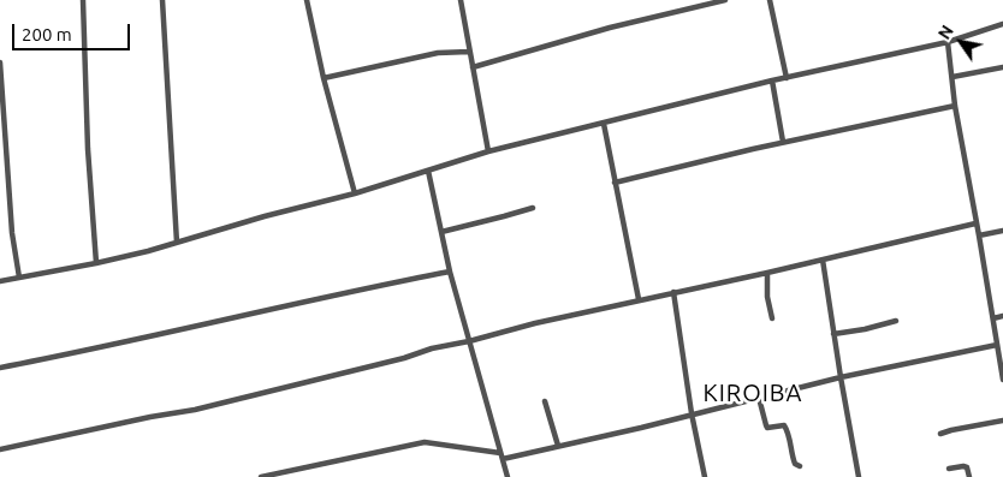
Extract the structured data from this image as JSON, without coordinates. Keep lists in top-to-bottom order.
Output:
{
  "districts": ["KIROIBA"],
  "scale_bar": "200 m",
  "north": "top left"
}
